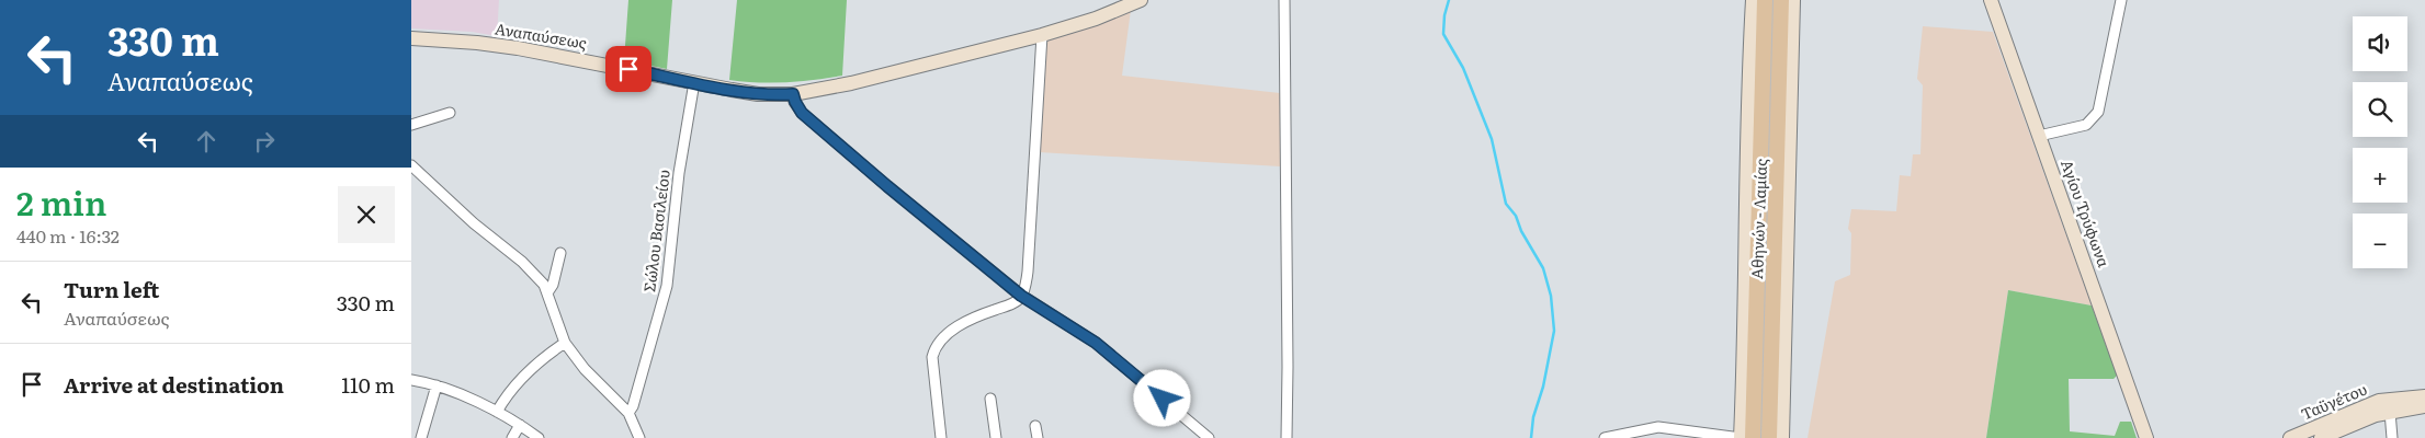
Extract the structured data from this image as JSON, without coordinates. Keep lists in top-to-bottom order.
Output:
{
  "streets": {
    "main road": ["Αθηνών - Λαμίας"],
    "street": [
      "Αναπαύσεως",
      "Αγίου Τρύφωνα",
      "Σώλου Βασιλείου",
      "Ταϋγέτου"
    ]
  },
  "crossings": [
    ["Αναπαύσεως", "Σώλου Βασιλείου"]
  ],
  "page": {
    "turn": ["330 m", "Αναπαύσεως"],
    "map_buttons": ["+", "−"],
    "heading": ["2 min", "440 m · 16:32"],
    "list": [
      {
        "name": "Turn left",
        "note": "Αναπαύσεως",
        "value": "330 m"
      },
      {
        "name": "Arrive at destination",
        "value": "110 m"
      }
    ]
  }
}
